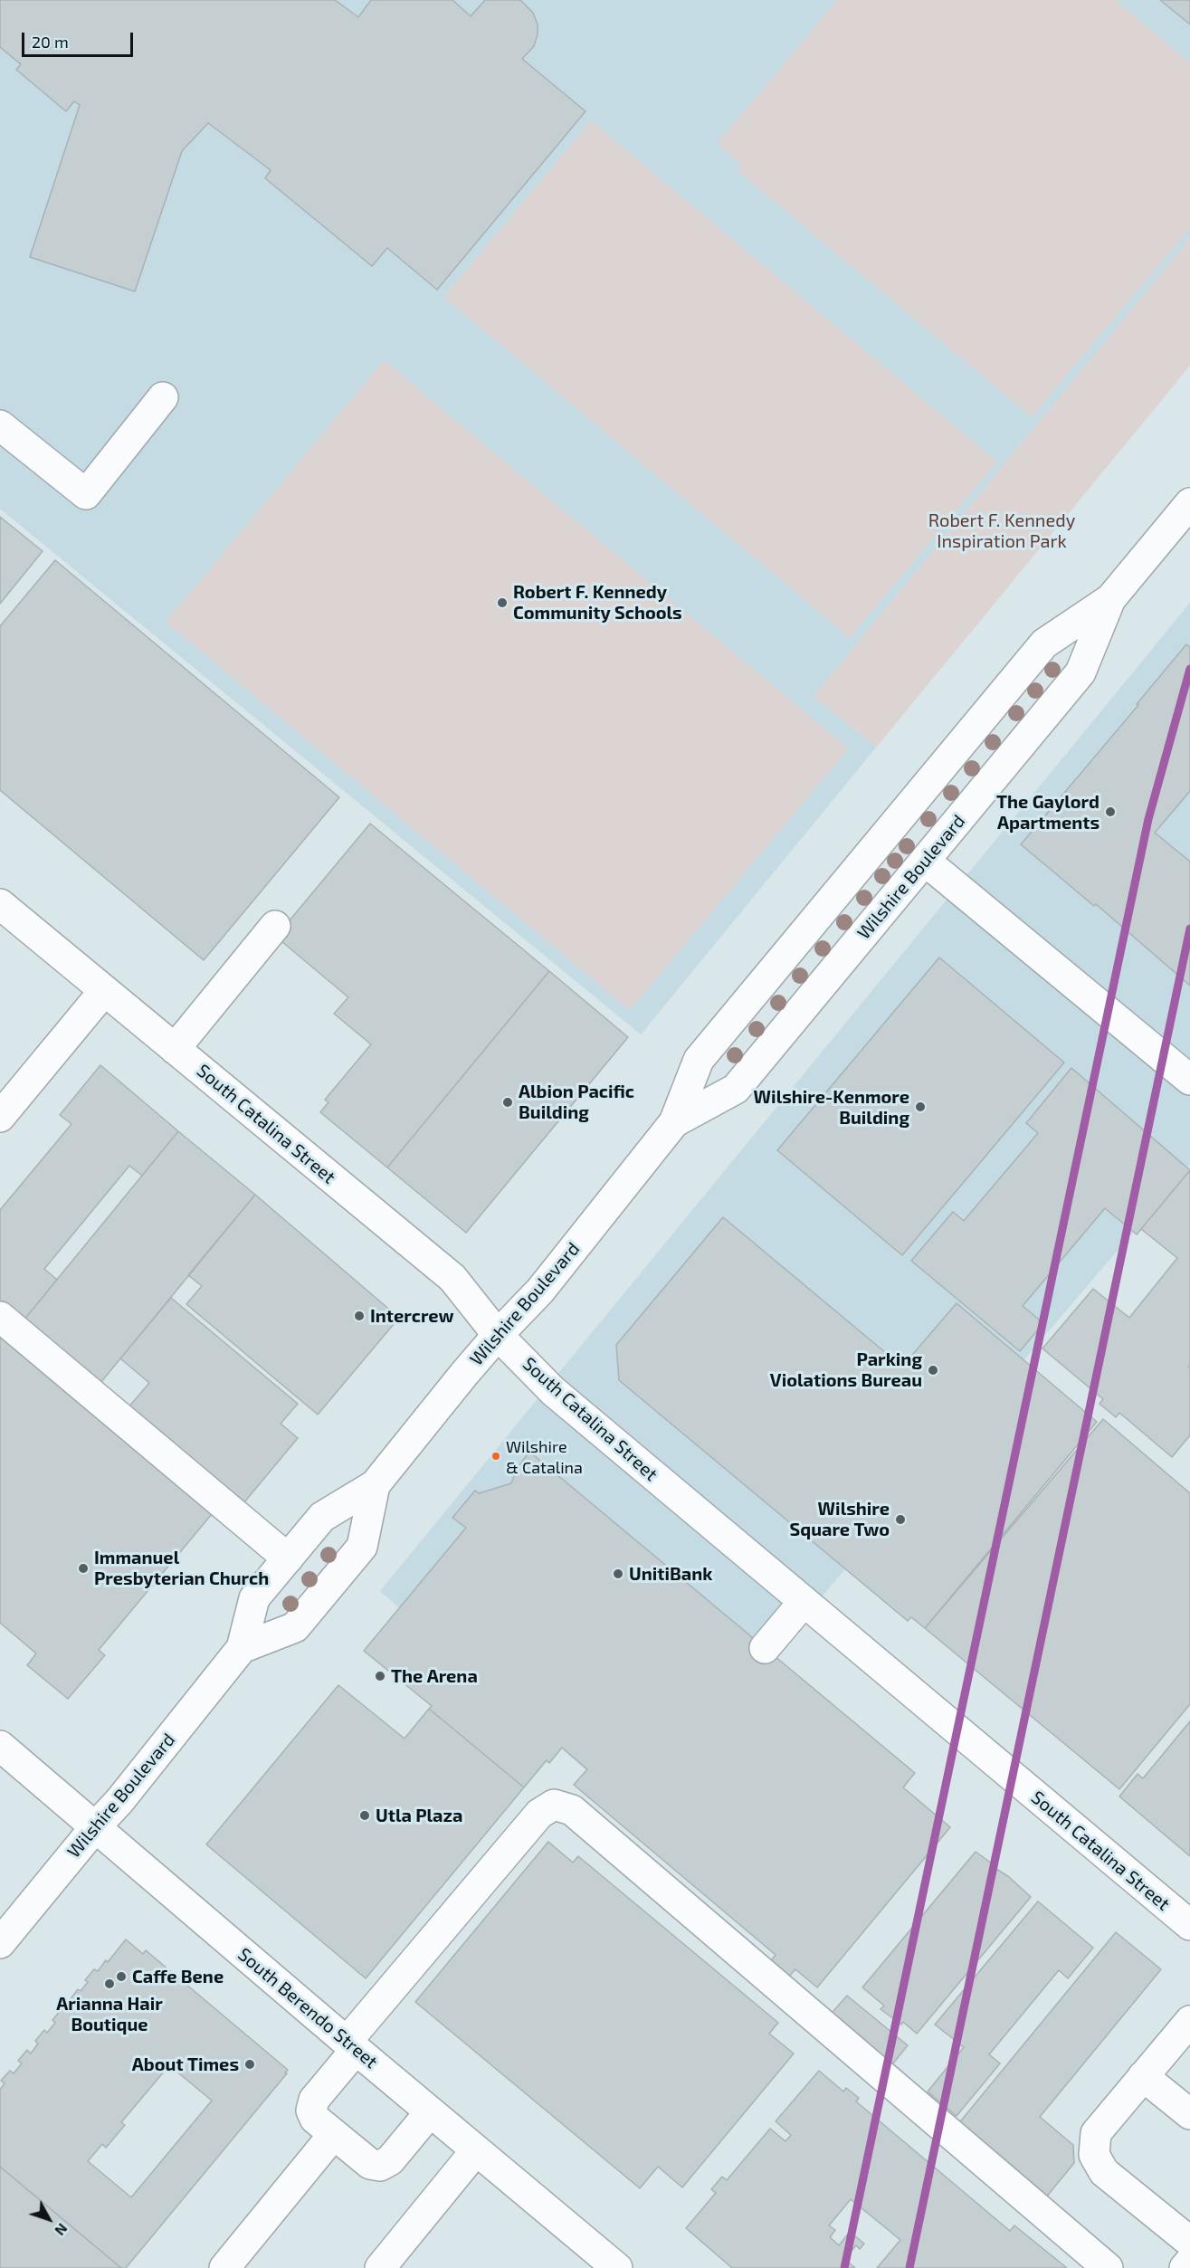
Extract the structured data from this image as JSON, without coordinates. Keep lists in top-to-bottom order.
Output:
{
  "streets": {
    "main road": ["Wilshire Boulevard", "South Catalina Street", "South Berendo Street"]
  },
  "crossings": [
    ["Wilshire Boulevard", "South Catalina Street"],
    ["Wilshire Boulevard", "South Berendo Street"]
  ],
  "parks": ["Robert F. Kennedy Inspiration Park"],
  "places": [
    "Robert F. Kennedy Community Schools",
    "The Gaylord Apartments",
    "Albion Pacific Building",
    "Wilshire-Kenmore Building",
    "Intercrew",
    "Parking Violations Bureau",
    "Wilshire & Catalina",
    "Wilshire Square Two",
    "Immanuel Presbyterian Church",
    "UnitiBank",
    "The Arena",
    "Utla Plaza",
    "Caffe Bene",
    "Arianna Hair Boutique",
    "About Times"
  ],
  "scale_bar": "20 m",
  "north": "bottom right"
}
